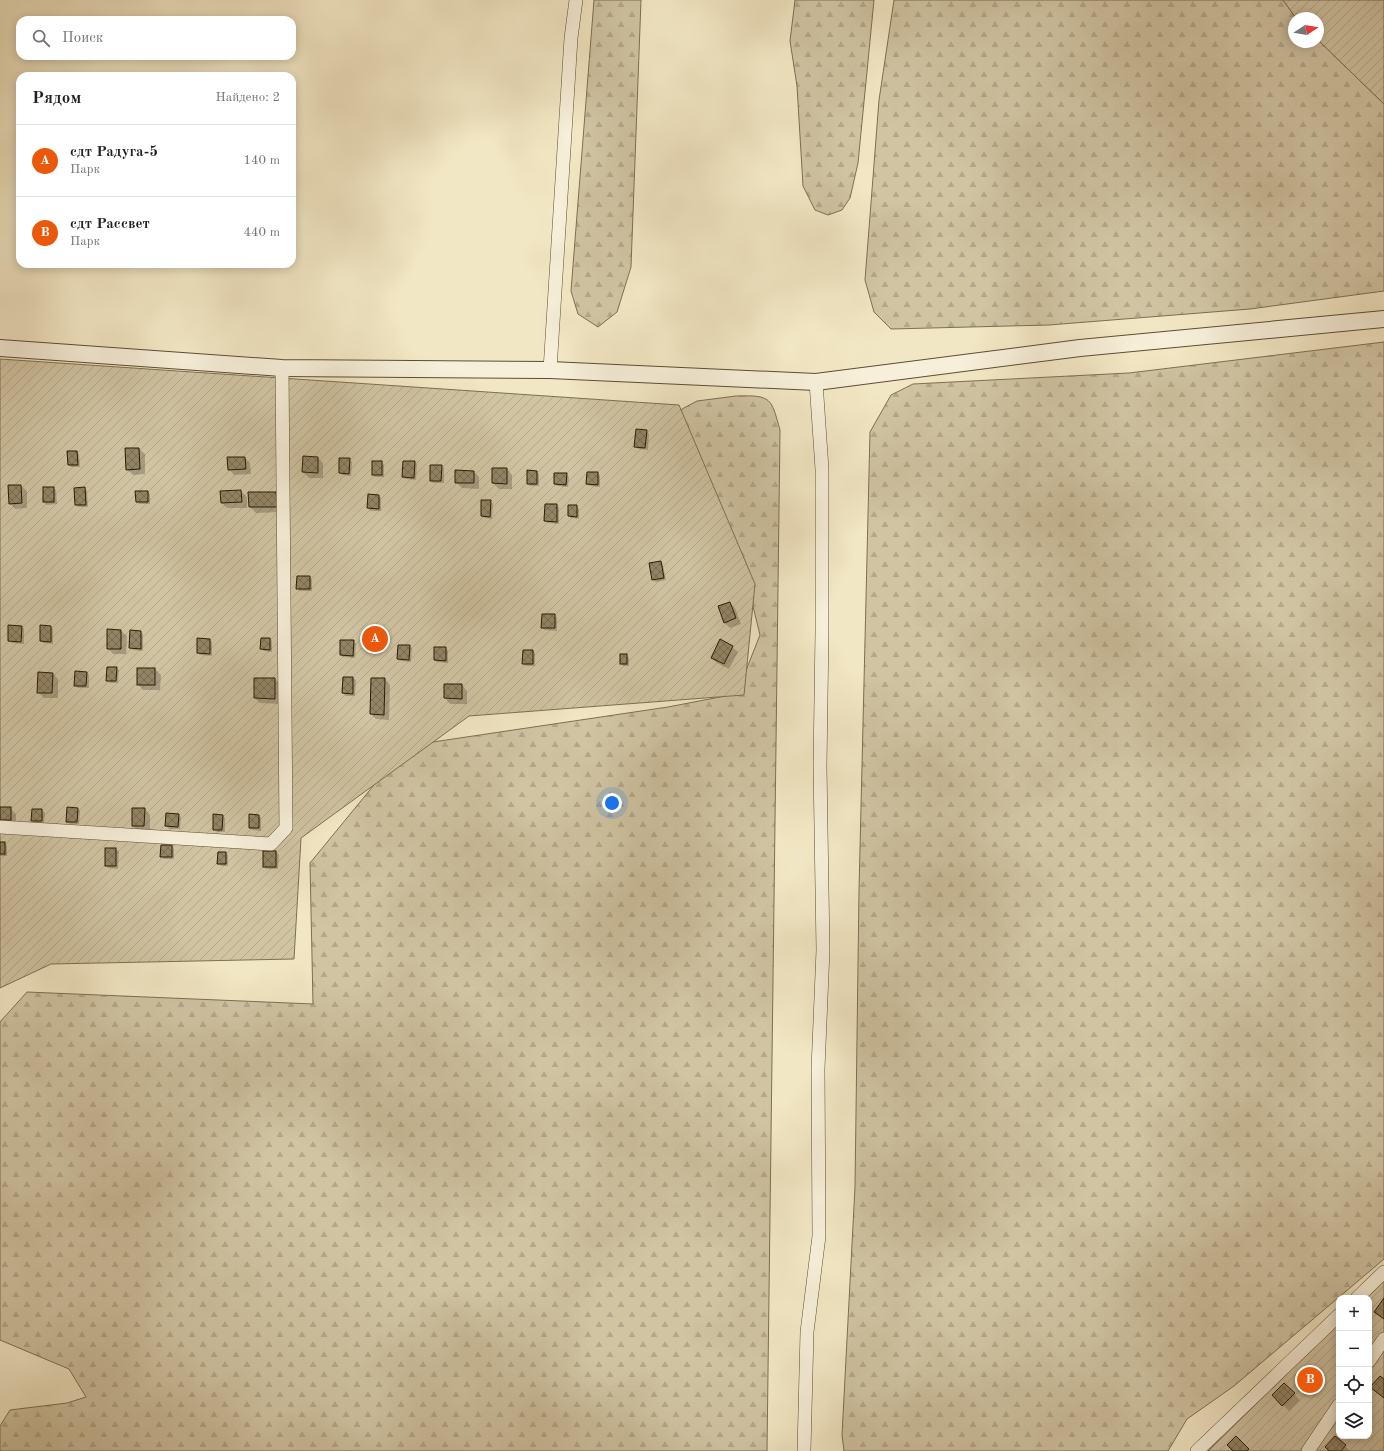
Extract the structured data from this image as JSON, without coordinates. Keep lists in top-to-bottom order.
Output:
{
  "north": "right",
  "page": {
    "search": "Поиск",
    "heading": ["Рядом", "Найдено: 2"],
    "list": [
      {
        "mark": "A",
        "name": "сдт Радуга-5",
        "note": "Парк",
        "value": "140 m"
      },
      {
        "mark": "B",
        "name": "сдт Рассвет",
        "note": "Парк",
        "value": "440 m"
      }
    ],
    "pins": ["A", "B"],
    "map_buttons": ["+", "−"]
  }
}
